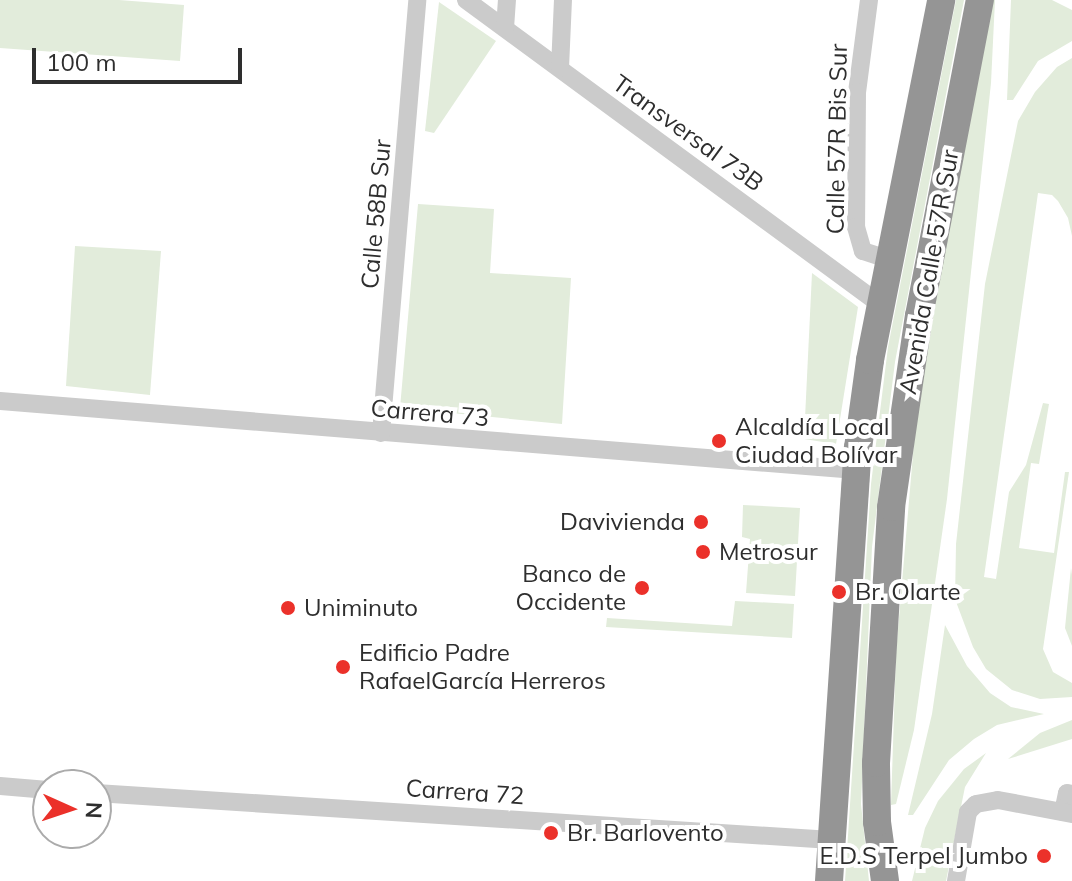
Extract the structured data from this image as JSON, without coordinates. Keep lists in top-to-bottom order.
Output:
{
  "streets": {
    "highway": ["Avenida Calle 57R Sur"],
    "street": [
      "Transversal 73B",
      "Calle 57R Bis Sur",
      "Calle 58B Sur",
      "Carrera 73",
      "Carrera 72"
    ]
  },
  "crossings": [
    ["Transversal 73B", "Avenida Calle 57R Sur"],
    ["Calle 57R Bis Sur", "Avenida Calle 57R Sur"],
    ["Calle 58B Sur", "Carrera 73"],
    ["Avenida Calle 57R Sur", "Carrera 73"],
    ["Avenida Calle 57R Sur", "Carrera 72"]
  ],
  "places": [
    "Alcaldía Local Ciudad Bolívar",
    "Davivienda",
    "Metrosur",
    "Banco de Occidente",
    "Br. Olarte",
    "Uniminuto",
    "Edificio Padre RafaelGarcía Herreros",
    "Br. Barlovento",
    "E.D.S Terpel Jumbo"
  ],
  "scale_bar": "100 m",
  "north": "right"
}
